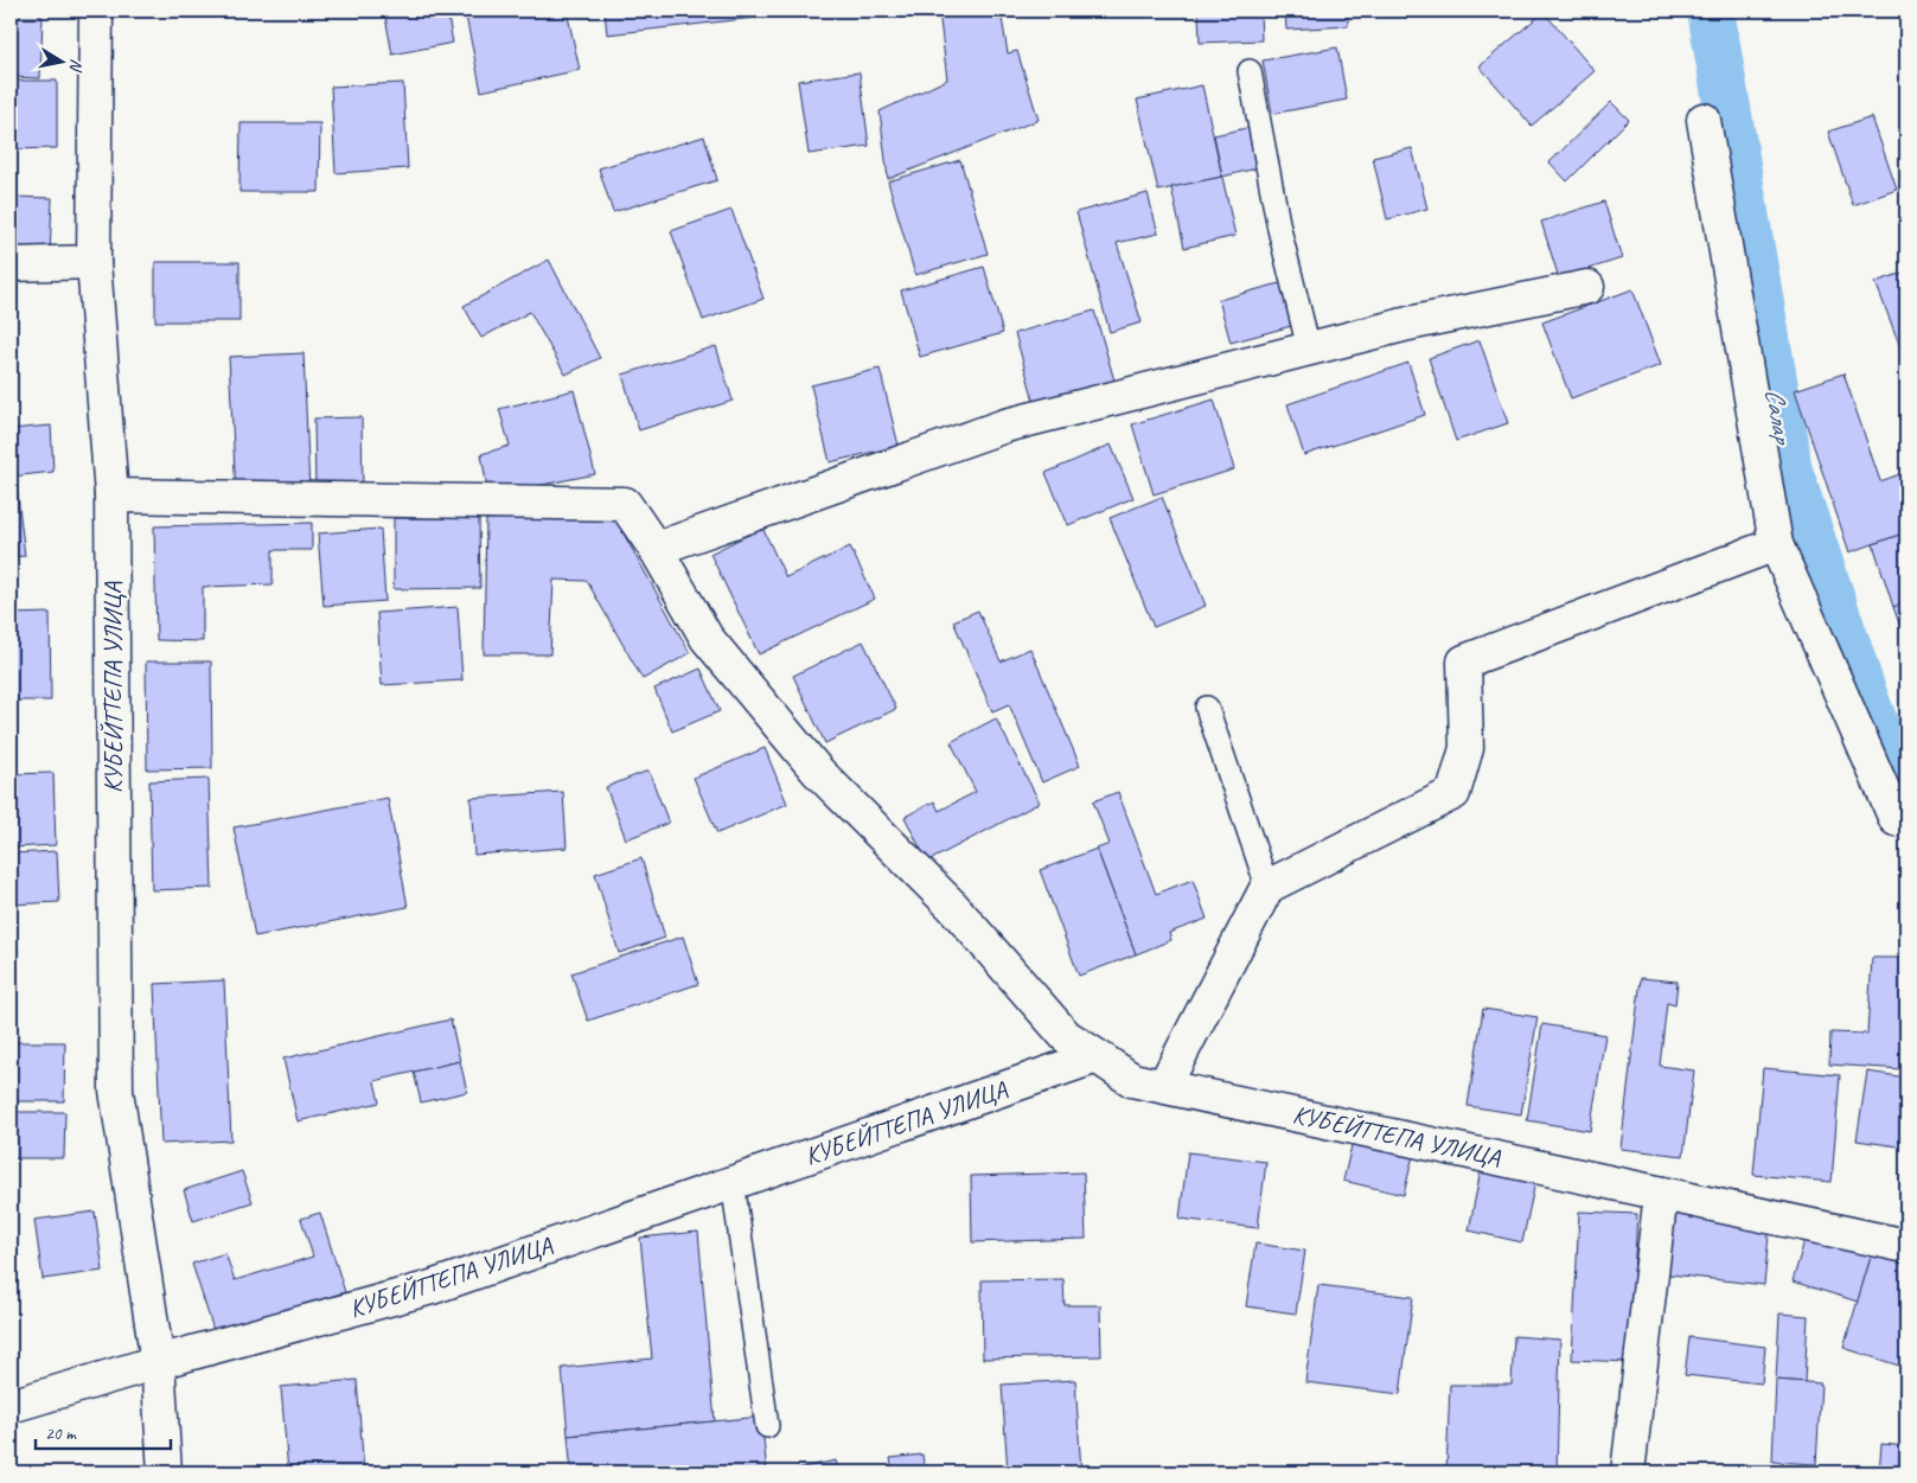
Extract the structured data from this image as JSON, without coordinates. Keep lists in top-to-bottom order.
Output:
{
  "streets": {
    "street": ["КУБЕЙТТЕПА УЛИЦА"]
  },
  "water": ["Салар"],
  "scale_bar": "20 m",
  "north": "right"
}
